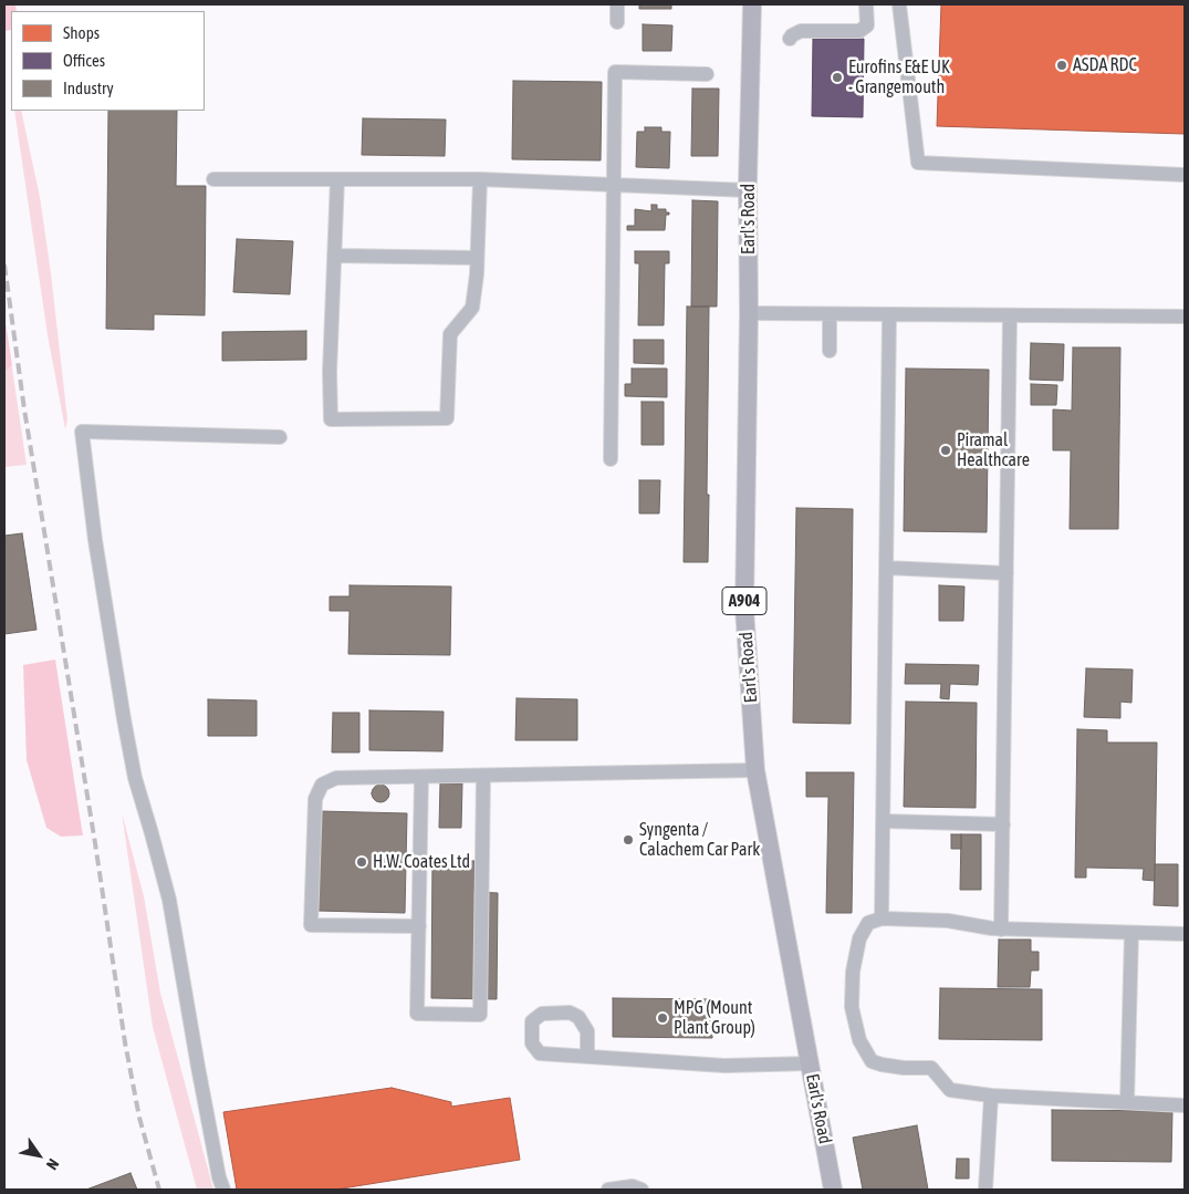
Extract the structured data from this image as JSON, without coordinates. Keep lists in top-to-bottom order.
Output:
{
  "streets": {
    "main road": ["Earl's Road", "A904"]
  },
  "places": [
    "ASDA RDC",
    "Eurofins E&E UK - Grangemouth",
    "Piramal Healthcare",
    "Syngenta / Calachem Car Park",
    "H.W. Coates Ltd",
    "MPG (Mount Plant Group)"
  ],
  "legend": ["Shops", "Offices", "Industry"],
  "north": "bottom right"
}
